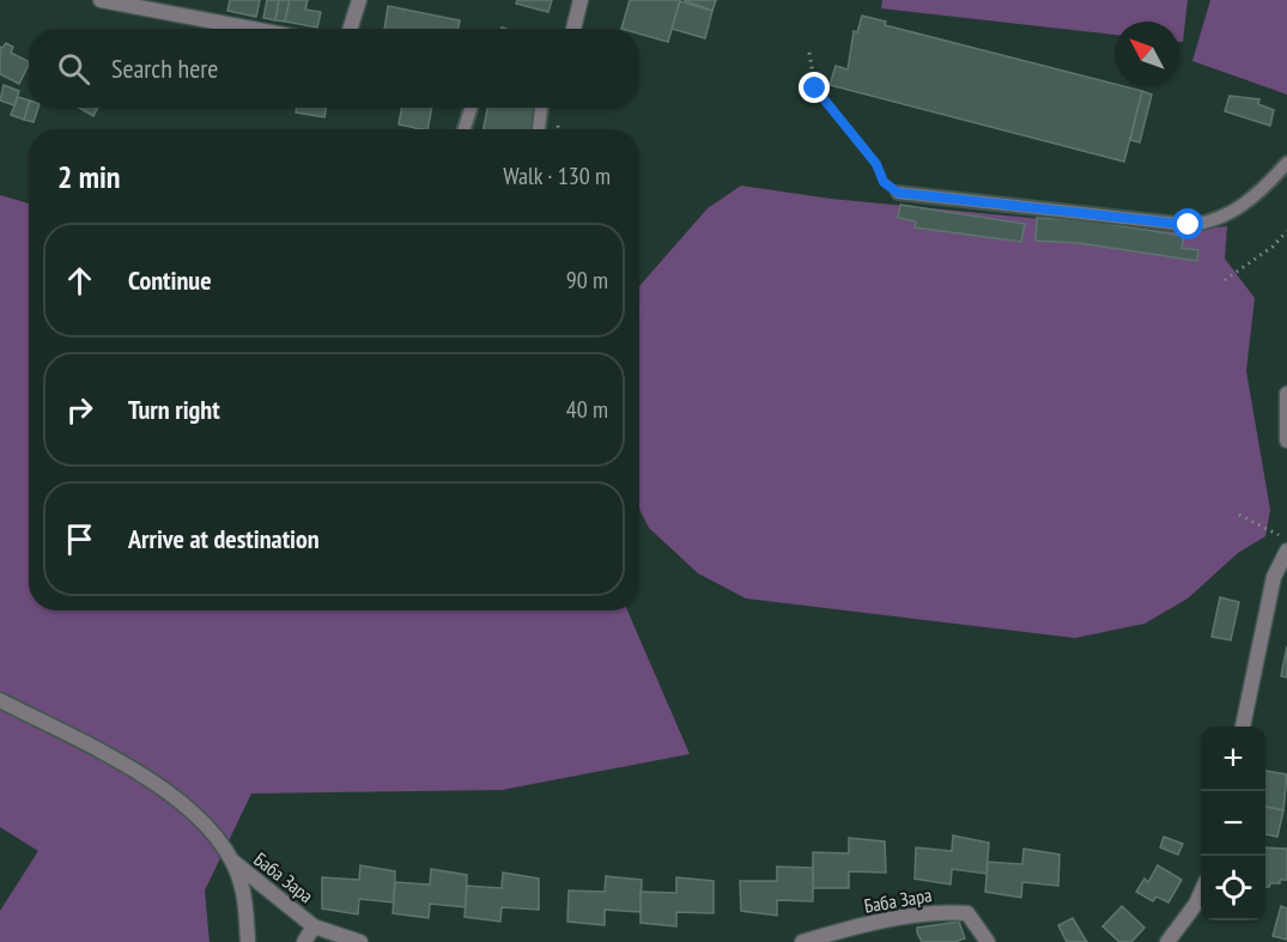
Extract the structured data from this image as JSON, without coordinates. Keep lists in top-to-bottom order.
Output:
{
  "streets": {
    "street": ["Баба Зара"]
  },
  "north": "top left",
  "page": {
    "search": "Search here",
    "heading": ["2 min", "Walk · 130 m"],
    "list": [
      ["Continue", "90 m"],
      ["Turn right", "40 m"],
      "Arrive at destination"
    ],
    "map_buttons": ["+", "−"]
  }
}
